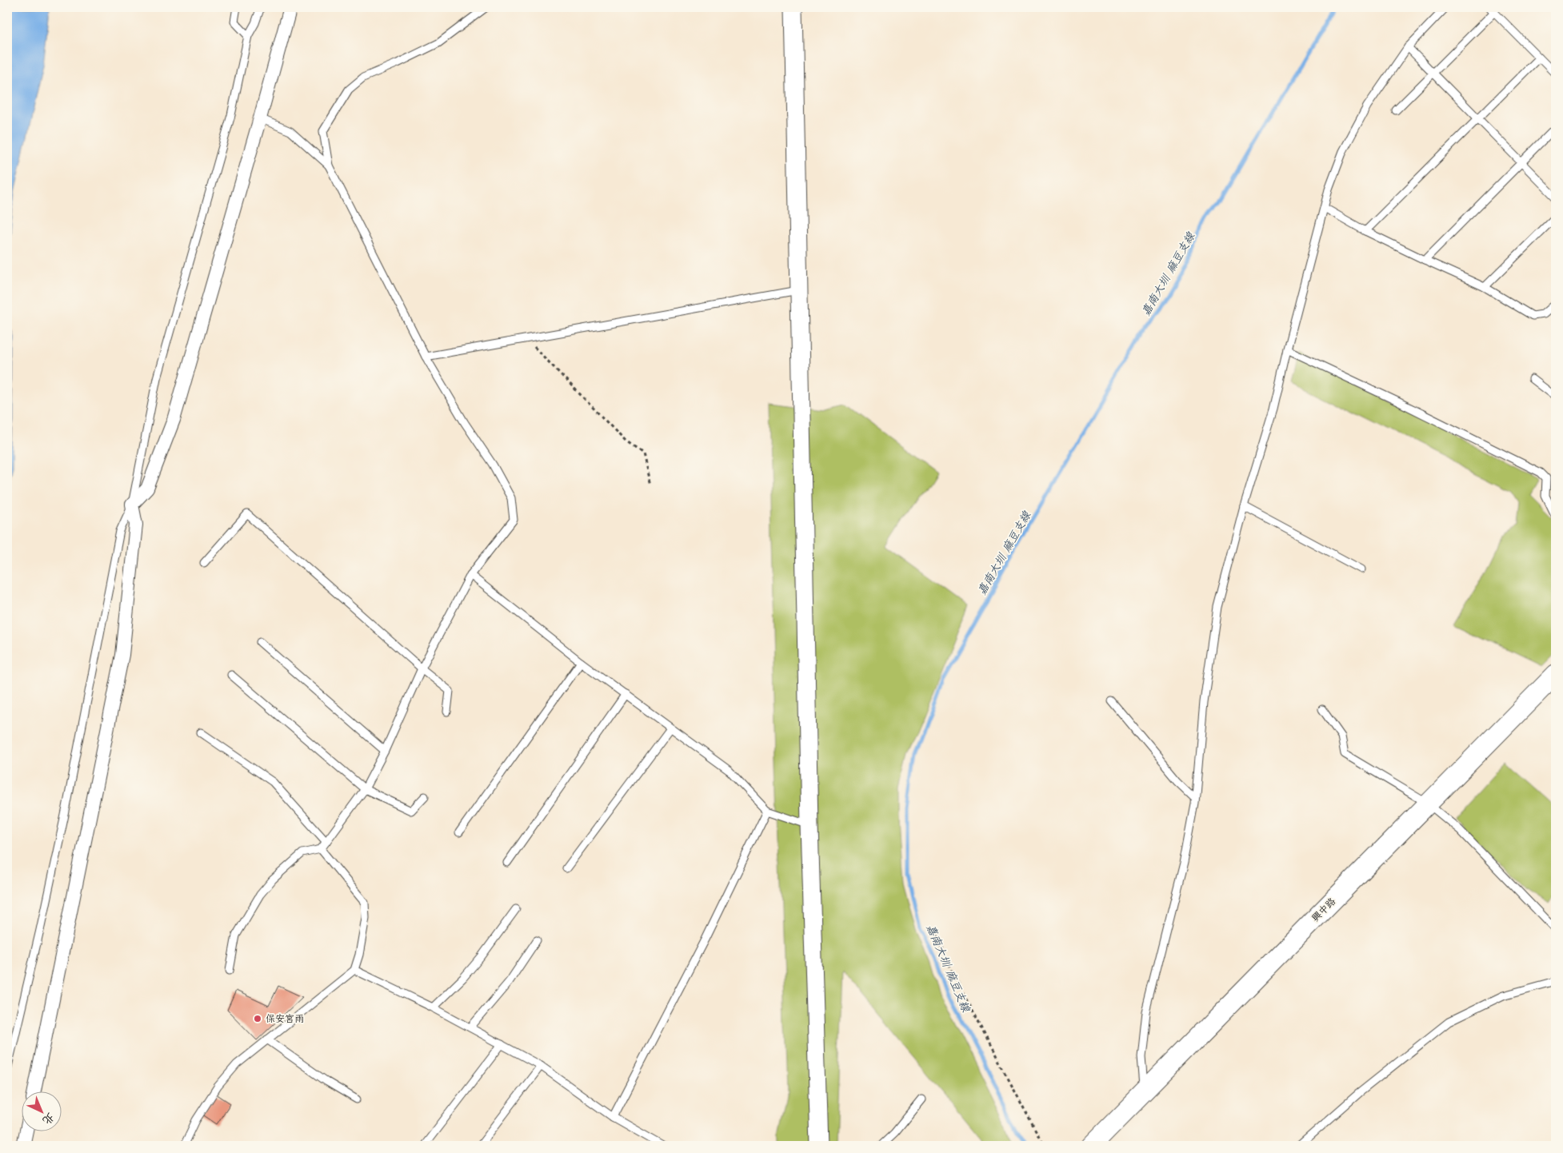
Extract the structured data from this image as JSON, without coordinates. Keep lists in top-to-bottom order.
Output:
{
  "streets": {
    "main road": ["興中路"]
  },
  "water": ["嘉南大圳 麻豆支線"],
  "places": ["保安宮雨"],
  "north": "bottom right"
}
